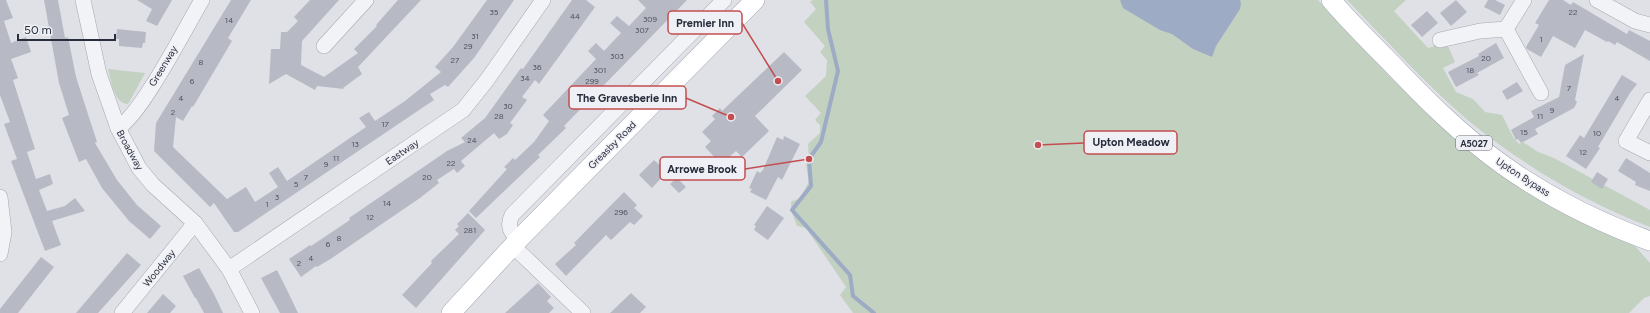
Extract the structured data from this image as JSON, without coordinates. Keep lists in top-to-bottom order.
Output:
{
  "streets": {
    "main road": ["A5027", "Greasby Road", "Upton Bypass"],
    "street": [
      "Greenway",
      "Broadway",
      "Eastway",
      "Woodway"
    ]
  },
  "crossings": [
    ["Greenway", "Broadway"],
    ["Broadway", "Eastway"],
    ["Broadway", "Woodway"]
  ],
  "places": [
    "Premier Inn",
    "The Gravesberie Inn",
    "Upton Meadow",
    "Arrowe Brook"
  ],
  "house_numbers": [
    "35",
    "22",
    "44",
    "309",
    "14",
    "307",
    "31",
    "1",
    "29",
    "303",
    "20",
    "27",
    "8",
    "36",
    "301",
    "18",
    "34",
    "6",
    "299",
    "7",
    "4",
    "4",
    "30",
    "9",
    "2",
    "28",
    "11",
    "17",
    "15",
    "10",
    "24",
    "13",
    "12",
    "11",
    "22",
    "9",
    "7",
    "20",
    "5",
    "3",
    "14",
    "1",
    "296",
    "12",
    "281",
    "8",
    "6",
    "4",
    "2"
  ],
  "scale_bar": "50 m"
}
